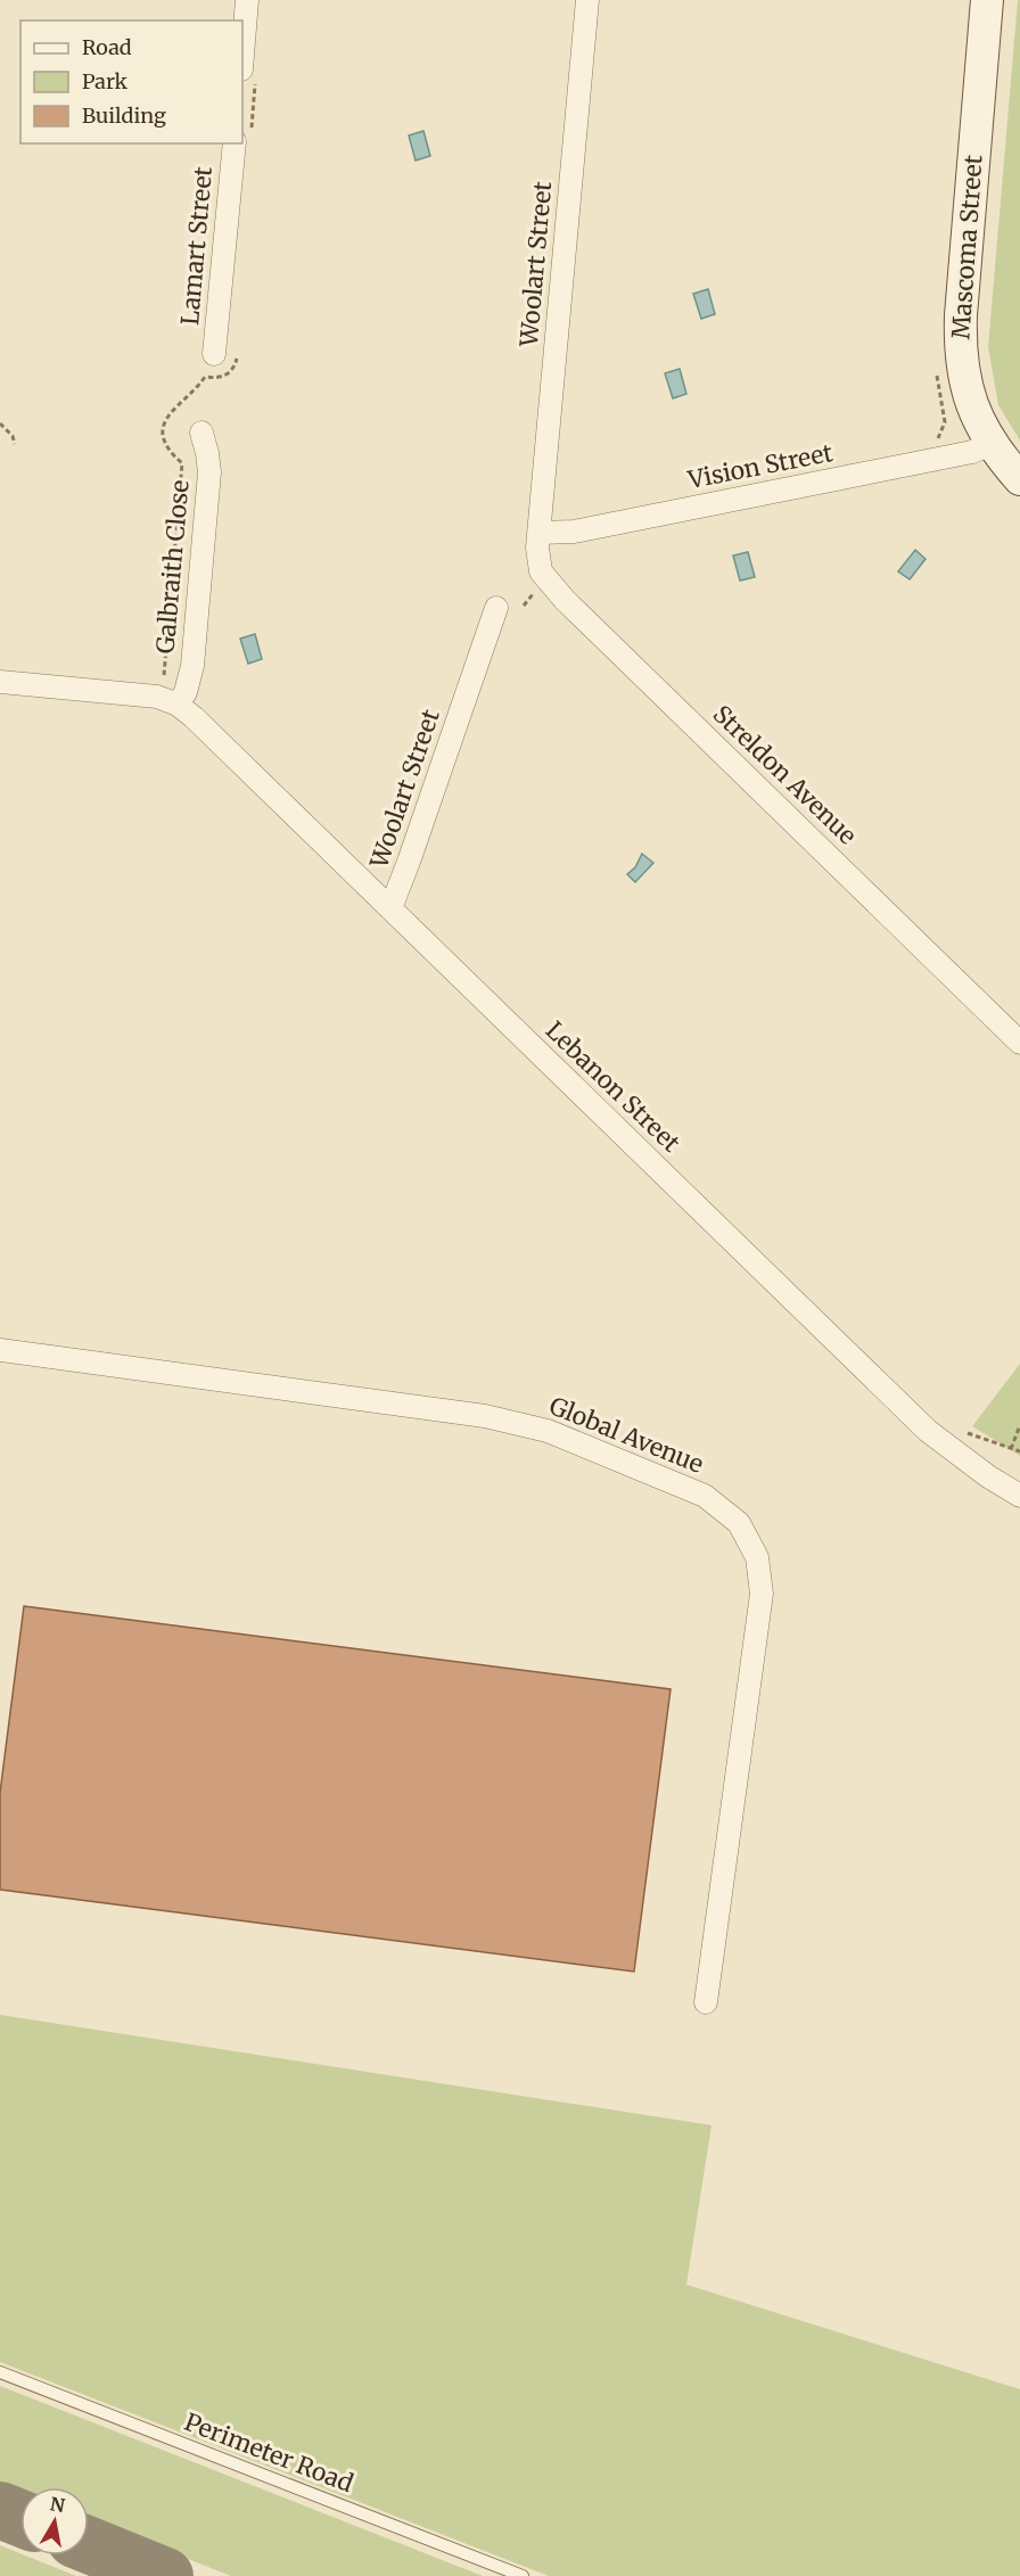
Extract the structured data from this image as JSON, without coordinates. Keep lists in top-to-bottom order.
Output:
{
  "streets": {
    "main road": ["Mascoma Street"],
    "street": [
      "Lamart Street",
      "Woolart Street",
      "Vision Street",
      "Galbraith Close",
      "Streldon Avenue",
      "Lebanon Street",
      "Global Avenue"
    ],
    "lane": ["Perimeter Road"]
  },
  "crossings": [
    ["Mascoma Street", "Vision Street"],
    ["Woolart Street", "Vision Street"],
    ["Woolart Street", "Streldon Avenue"],
    ["Woolart Street", "Lebanon Street"],
    ["Vision Street", "Streldon Avenue"],
    ["Galbraith Close", "Lebanon Street"]
  ],
  "legend": ["Road", "Park", "Building"],
  "north": "top"
}
